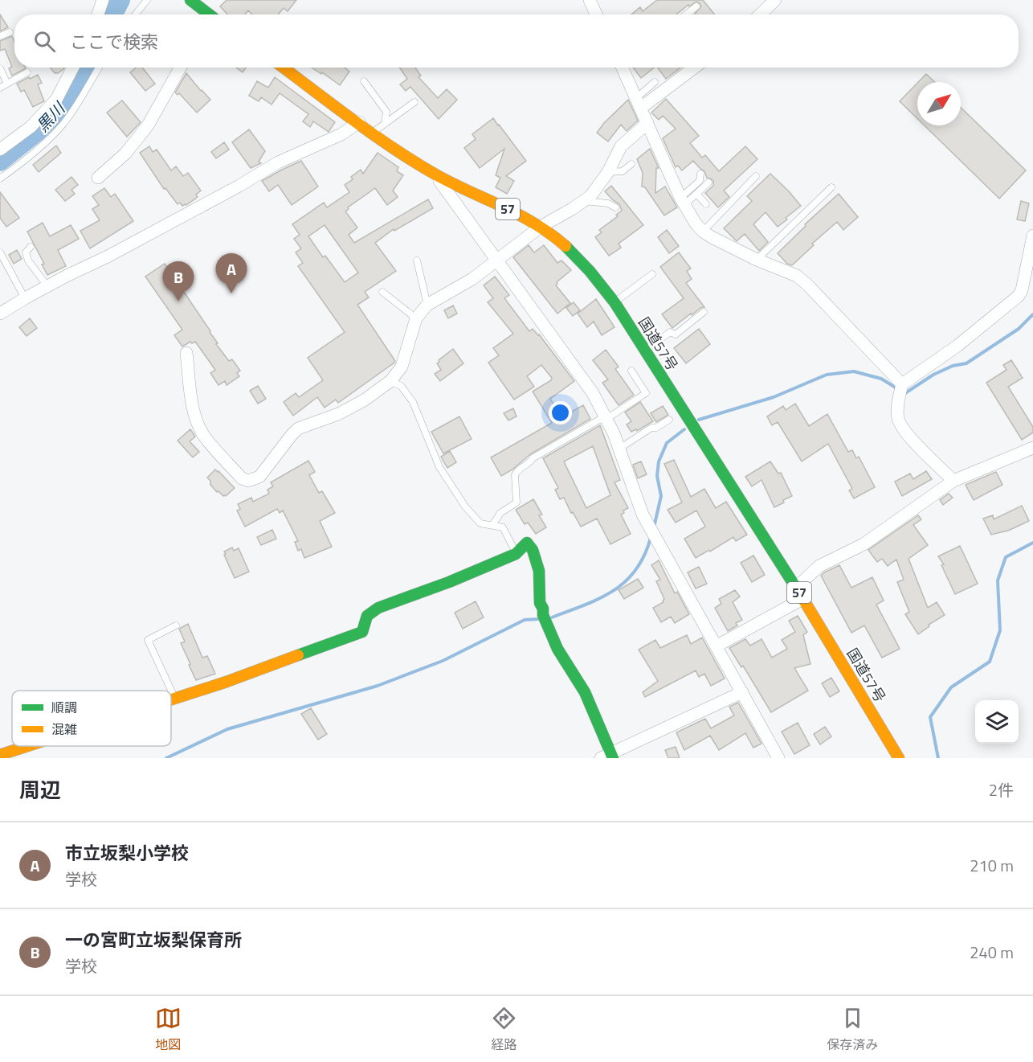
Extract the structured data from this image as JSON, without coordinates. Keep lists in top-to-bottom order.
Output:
{
  "streets": {
    "main road": ["57", "国道57号"]
  },
  "water": ["黒川"],
  "legend": ["順調", "混雑"],
  "north": "top right",
  "page": {
    "search": "ここで検索",
    "pins": ["A", "B"],
    "heading": ["周辺", "2件"],
    "list": [
      {
        "mark": "A",
        "name": "市立坂梨小学校",
        "note": "学校",
        "value": "210 m"
      },
      {
        "mark": "B",
        "name": "一の宮町立坂梨保育所",
        "note": "学校",
        "value": "240 m"
      }
    ],
    "nav": ["地図", "経路", "保存済み"]
  }
}
